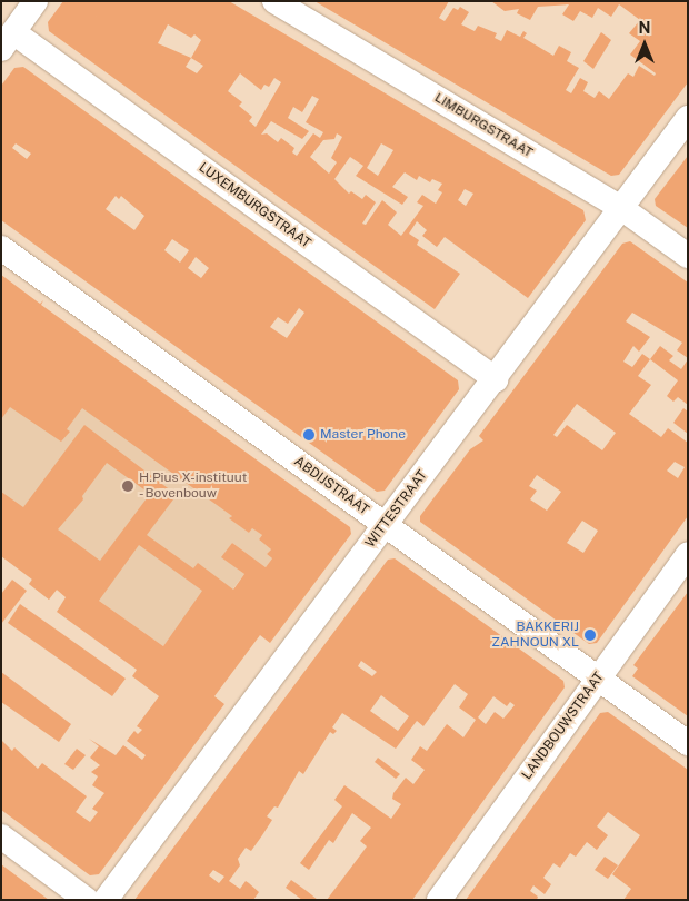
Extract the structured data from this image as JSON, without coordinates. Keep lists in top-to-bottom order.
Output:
{
  "streets": {
    "street": [
      "LIMBURGSTRAAT",
      "LUXEMBURGSTRAAT",
      "ABDIJSTRAAT",
      "WITTESTRAAT",
      "LANDBOUWSTRAAT"
    ]
  },
  "crossings": [
    ["LIMBURGSTRAAT", "WITTESTRAAT"],
    ["LUXEMBURGSTRAAT", "WITTESTRAAT"],
    ["ABDIJSTRAAT", "WITTESTRAAT"],
    ["ABDIJSTRAAT", "LANDBOUWSTRAAT"]
  ],
  "places": ["Master Phone", "H.Pius X-instituut - Bovenbouw", "BAKKERIJ ZAHNOUN XL"],
  "north": "top"
}
